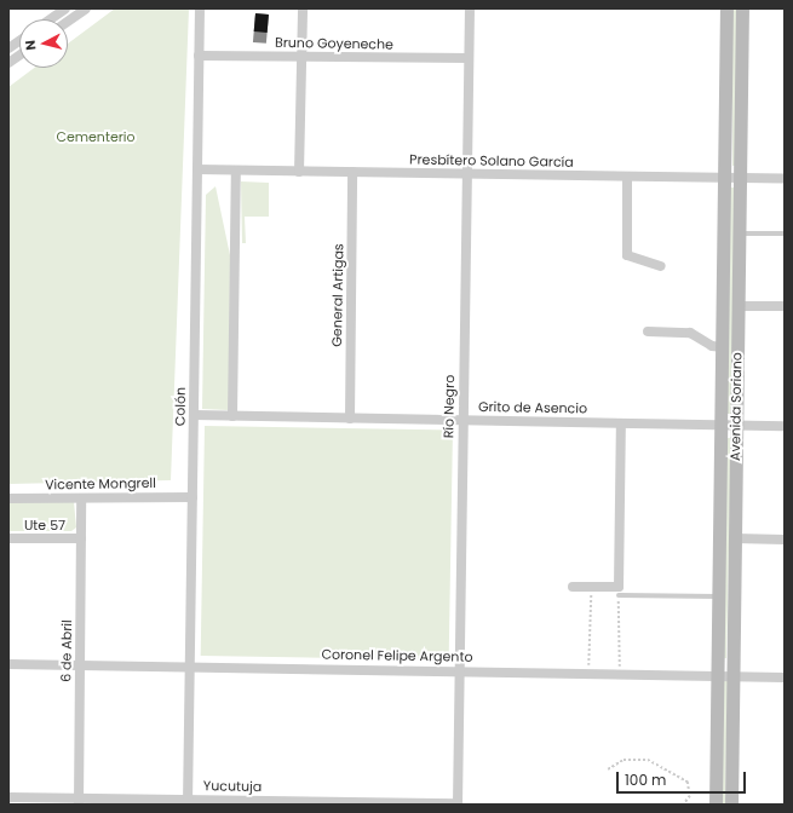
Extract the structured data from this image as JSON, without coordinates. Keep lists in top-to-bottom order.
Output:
{
  "streets": {
    "street": [
      "Bruno Goyeneche",
      "Presbítero Solano García",
      "General Artigas",
      "Colón",
      "Río Negro",
      "Avenida Soriano",
      "Grito de Asencio",
      "Vicente Mongrell",
      "Ute 57",
      "6 de Abril",
      "Coronel Felipe Argento",
      "Yucutuja"
    ]
  },
  "crossings": [
    ["Bruno Goyeneche", "Colón"],
    ["Bruno Goyeneche", "Río Negro"],
    ["Presbítero Solano García", "General Artigas"],
    ["Presbítero Solano García", "Colón"],
    ["Presbítero Solano García", "Río Negro"],
    ["Presbítero Solano García", "Avenida Soriano"],
    ["General Artigas", "Grito de Asencio"],
    ["Colón", "Grito de Asencio"],
    ["Colón", "Vicente Mongrell"],
    ["Colón", "Coronel Felipe Argento"],
    ["Colón", "Yucutuja"],
    ["Río Negro", "Grito de Asencio"],
    ["Río Negro", "Coronel Felipe Argento"],
    ["Río Negro", "Yucutuja"],
    ["Avenida Soriano", "Grito de Asencio"],
    ["Avenida Soriano", "Coronel Felipe Argento"],
    ["Vicente Mongrell", "6 de Abril"],
    ["Ute 57", "6 de Abril"],
    ["6 de Abril", "Coronel Felipe Argento"],
    ["6 de Abril", "Yucutuja"]
  ],
  "parks": ["Cementerio"],
  "scale_bar": "100 m",
  "north": "left"
}
